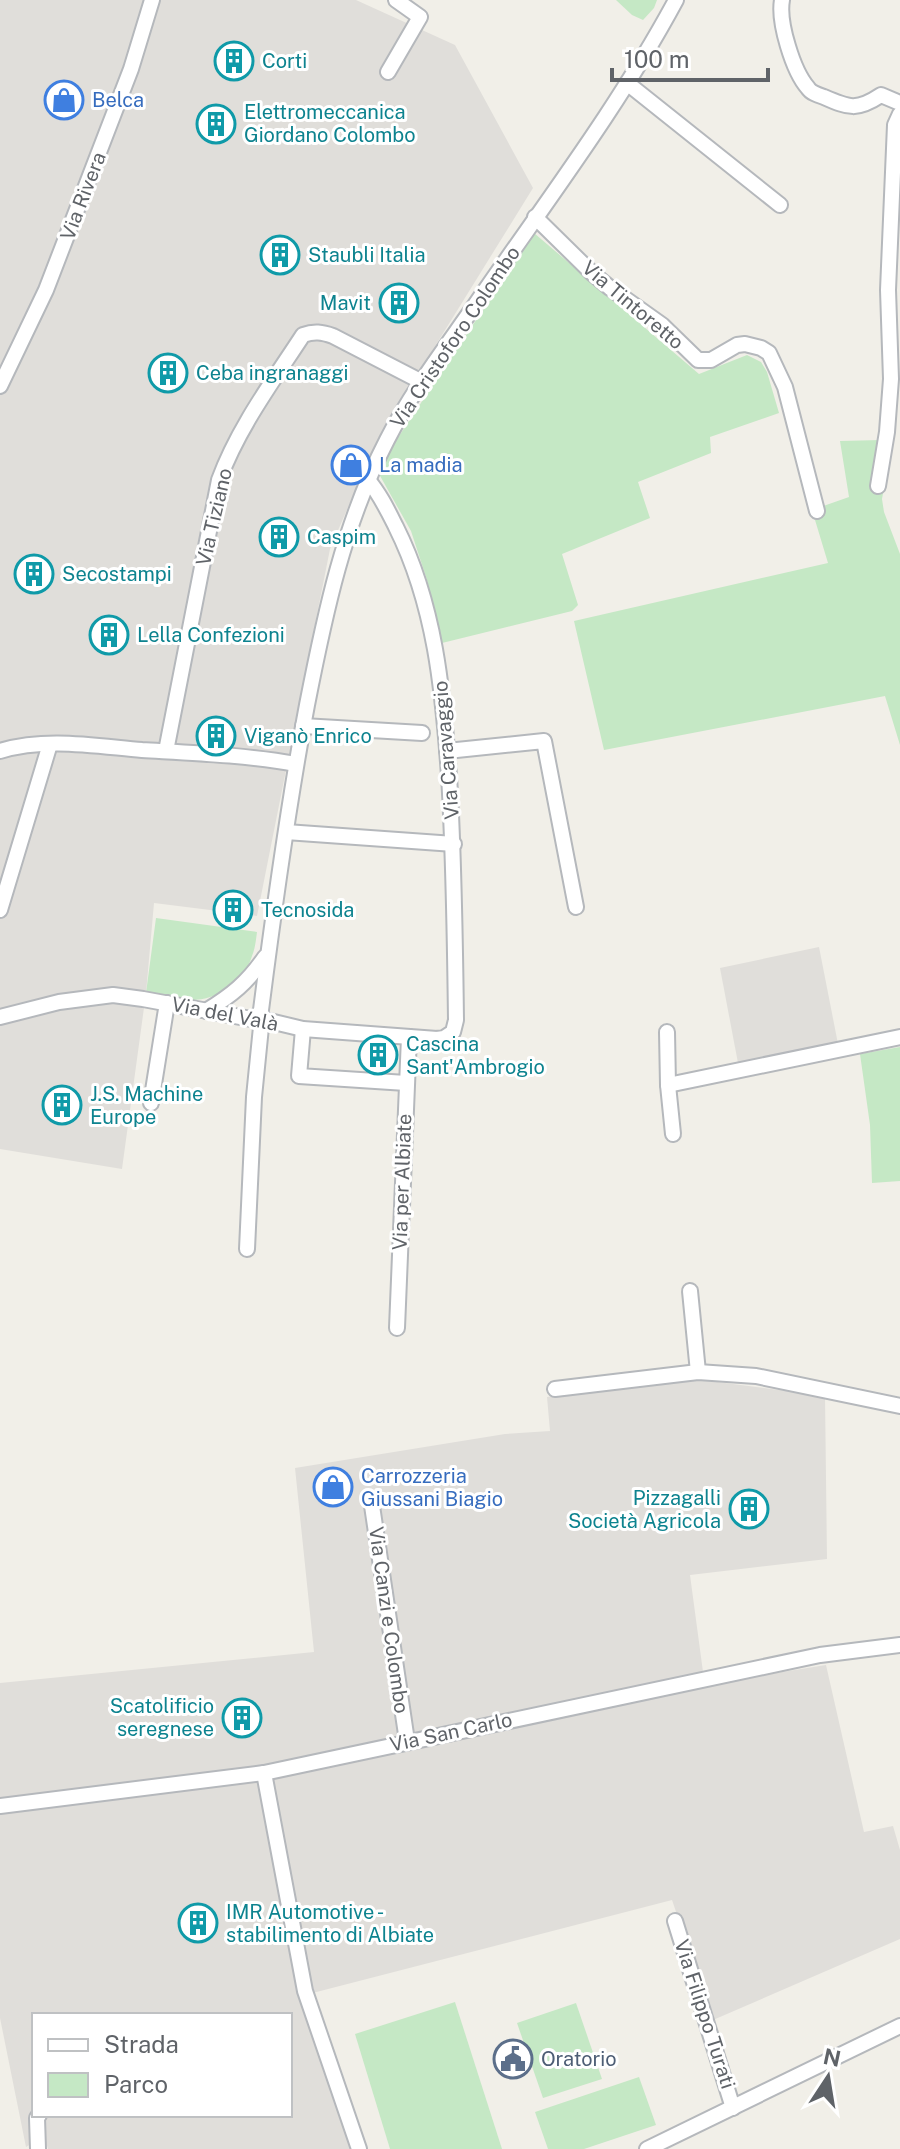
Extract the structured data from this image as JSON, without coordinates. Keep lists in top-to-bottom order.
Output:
{
  "streets": {
    "street": [
      "Via Rivera",
      "Via Tintoretto",
      "Via Cristoforo Colombo",
      "Via Tiziano",
      "Via Caravaggio",
      "Via del Valà",
      "Via per Albiate",
      "Via Canzi e Colombo",
      "Via San Carlo",
      "Via Filippo Turati"
    ]
  },
  "crossings": [
    ["Via Tintoretto", "Via Cristoforo Colombo"],
    ["Via Cristoforo Colombo", "Via Tiziano"],
    ["Via Cristoforo Colombo", "Via Caravaggio"],
    ["Via Cristoforo Colombo", "Via del Valà"],
    ["Via Caravaggio", "Via del Valà"],
    ["Via del Valà", "Via per Albiate"],
    ["Via Canzi e Colombo", "Via San Carlo"]
  ],
  "places": {
    "building": [
      "Corti",
      "Elettromeccanica Giordano Colombo",
      "Staubli Italia",
      "Mavit",
      "Ceba ingranaggi",
      "Caspim",
      "Secostampi",
      "Lella Confezioni",
      "Viganò Enrico",
      "Tecnosida",
      "Cascina Sant'Ambrogio",
      "J.S. Machine Europe",
      "Pizzagalli Società Agricola",
      "Scatolificio seregnese",
      "IMR Automotive - stabilimento di Albiate"
    ],
    "shop": ["Belca", "La madia", "Carrozzeria Giussani Biagio"],
    "public building": ["Oratorio"]
  },
  "legend": ["Strada", "Parco"],
  "scale_bar": "100 m",
  "north": "top"
}
